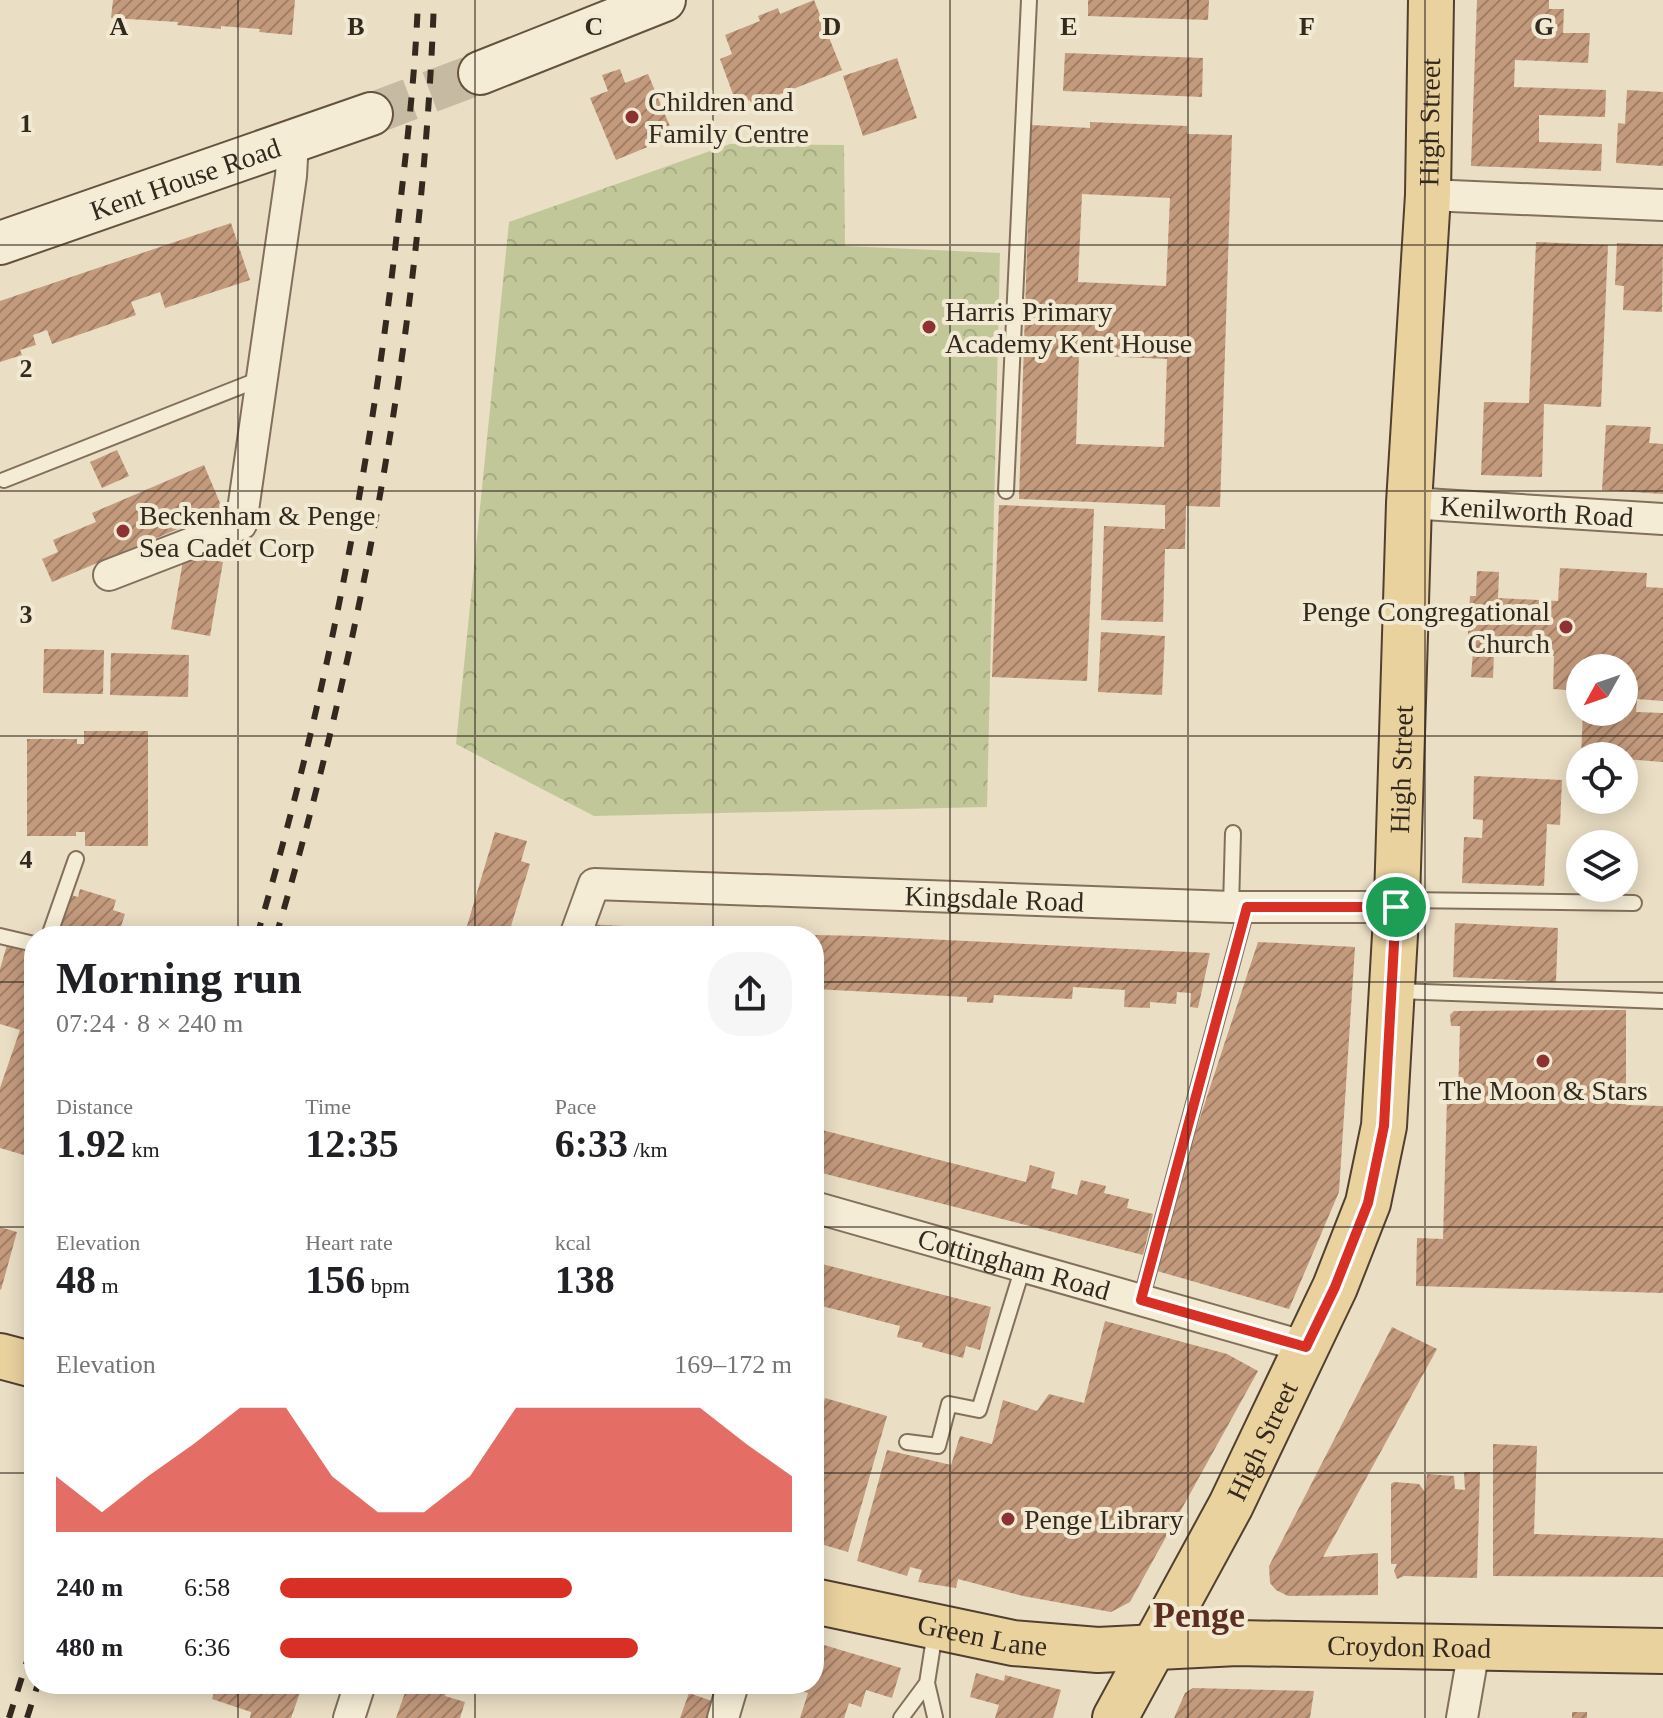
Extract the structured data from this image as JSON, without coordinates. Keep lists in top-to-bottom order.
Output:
{
  "streets": {
    "main road": ["High Street", "Green Lane", "Croydon Road"],
    "street": [
      "Kent House Road",
      "Kenilworth Road",
      "Kingsdale Road",
      "Cottingham Road"
    ]
  },
  "crossings": [
    ["High Street", "Kenilworth Road"],
    ["High Street", "Kingsdale Road"],
    ["High Street", "Cottingham Road"],
    ["High Street", "Green Lane"],
    ["High Street", "Croydon Road"],
    ["Green Lane", "Croydon Road"]
  ],
  "districts": ["Penge"],
  "places": [
    "Children and Family Centre",
    "Harris Primary Academy Kent House",
    "Beckenham & Penge Sea Cadet Corp",
    "Penge Congregational Church",
    "The Moon & Stars",
    "Penge Library"
  ],
  "north": "bottom left",
  "page": {
    "heading": ["Morning run", "07:24 · 8 × 240 m"],
    "stats": [
      ["Distance", "1.92 km"],
      ["Time", "12:35"],
      ["Pace", "6:33 /km"],
      ["Elevation", "48 m"],
      ["Heart rate", "156 bpm"],
      ["kcal", "138"]
    ],
    "chart": ["Elevation", "169–172 m"],
    "list": [
      {
        "name": "240 m",
        "note": "6:58"
      },
      {
        "name": "480 m",
        "note": "6:36"
      }
    ]
  },
  "grid": {
    "columns": [
      "A",
      "B",
      "C",
      "D",
      "E",
      "F",
      "G"
    ],
    "rows": [
      "1",
      "2",
      "3",
      "4"
    ]
  }
}
